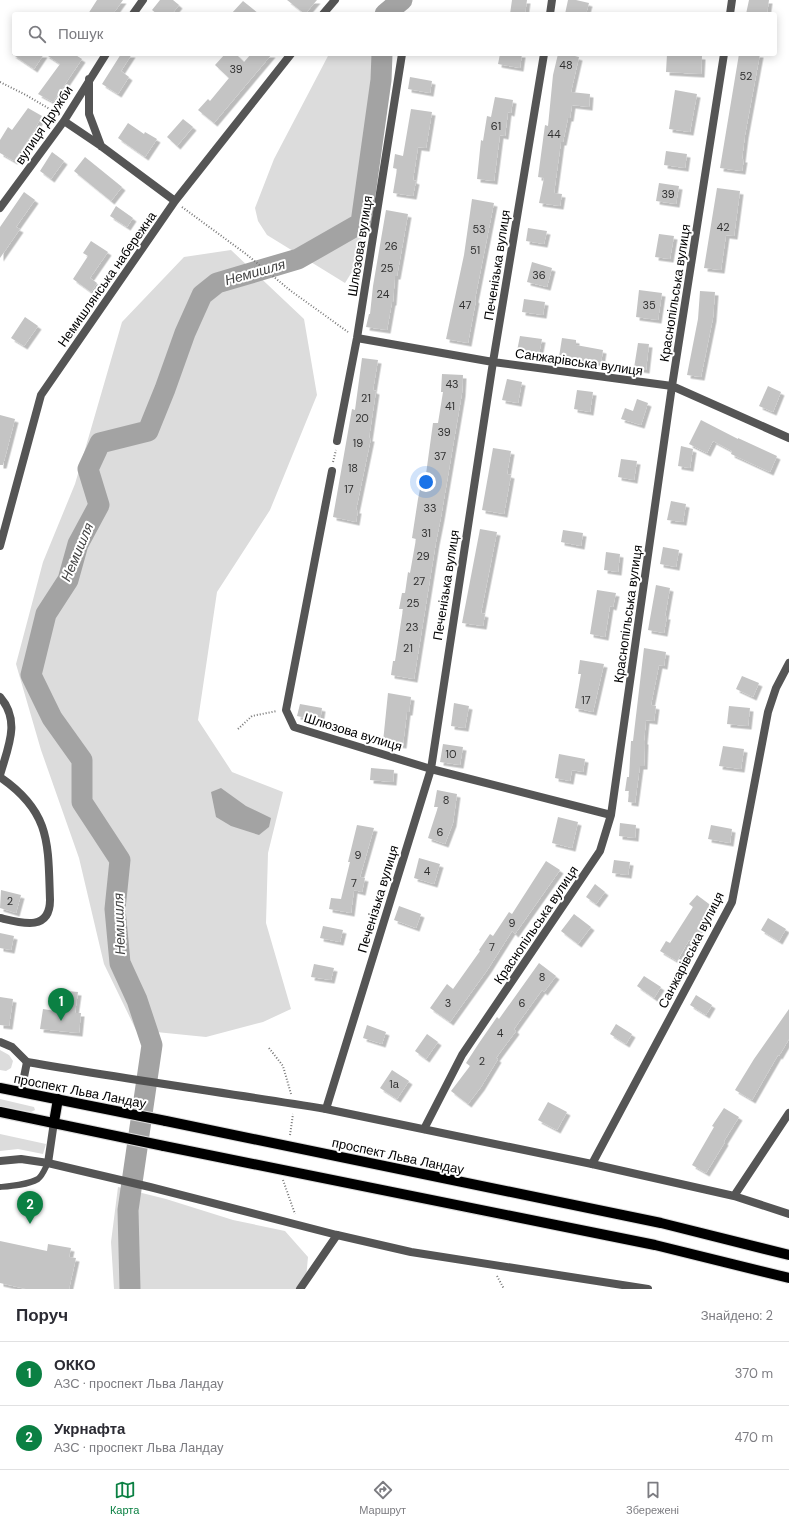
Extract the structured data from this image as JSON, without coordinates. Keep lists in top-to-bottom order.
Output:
{
  "streets": {
    "main road": ["проспект Льва Ландау"],
    "street": [
      "вулиця Дружби",
      "Шлюзова вулиця",
      "Печенізька вулиця",
      "Немишлянська набережна",
      "Краснопільська вулиця",
      "Санжарівська вулиця"
    ]
  },
  "crossings": [
    ["Шлюзова вулиця", "Печенізька вулиця"],
    ["Шлюзова вулиця", "Краснопільська вулиця"],
    ["Шлюзова вулиця", "Санжарівська вулиця"],
    ["Печенізька вулиця", "Санжарівська вулиця"],
    ["Краснопільська вулиця", "Санжарівська вулиця"]
  ],
  "water": ["Немишля"],
  "house_numbers": [
    "48",
    "39",
    "52",
    "61",
    "44",
    "39",
    "42",
    "53",
    "26",
    "51",
    "25",
    "36",
    "24",
    "47",
    "35",
    "43",
    "21",
    "41",
    "20",
    "39",
    "19",
    "37",
    "18",
    "17",
    "33",
    "31",
    "29",
    "27",
    "25",
    "23",
    "21",
    "17",
    "10",
    "8",
    "6",
    "9",
    "4",
    "7",
    "2",
    "9",
    "7",
    "8",
    "3",
    "6",
    "4",
    "2",
    "1а"
  ],
  "page": {
    "search": "Пошук",
    "pins": ["1", "2"],
    "heading": ["Поруч", "Знайдено: 2"],
    "list": [
      {
        "mark": "1",
        "name": "ОККО",
        "note": "АЗС · проспект Льва Ландау",
        "value": "370 m"
      },
      {
        "mark": "2",
        "name": "Укрнафта",
        "note": "АЗС · проспект Льва Ландау",
        "value": "470 m"
      }
    ],
    "nav": ["Карта", "Маршрут", "Збережені"]
  }
}
